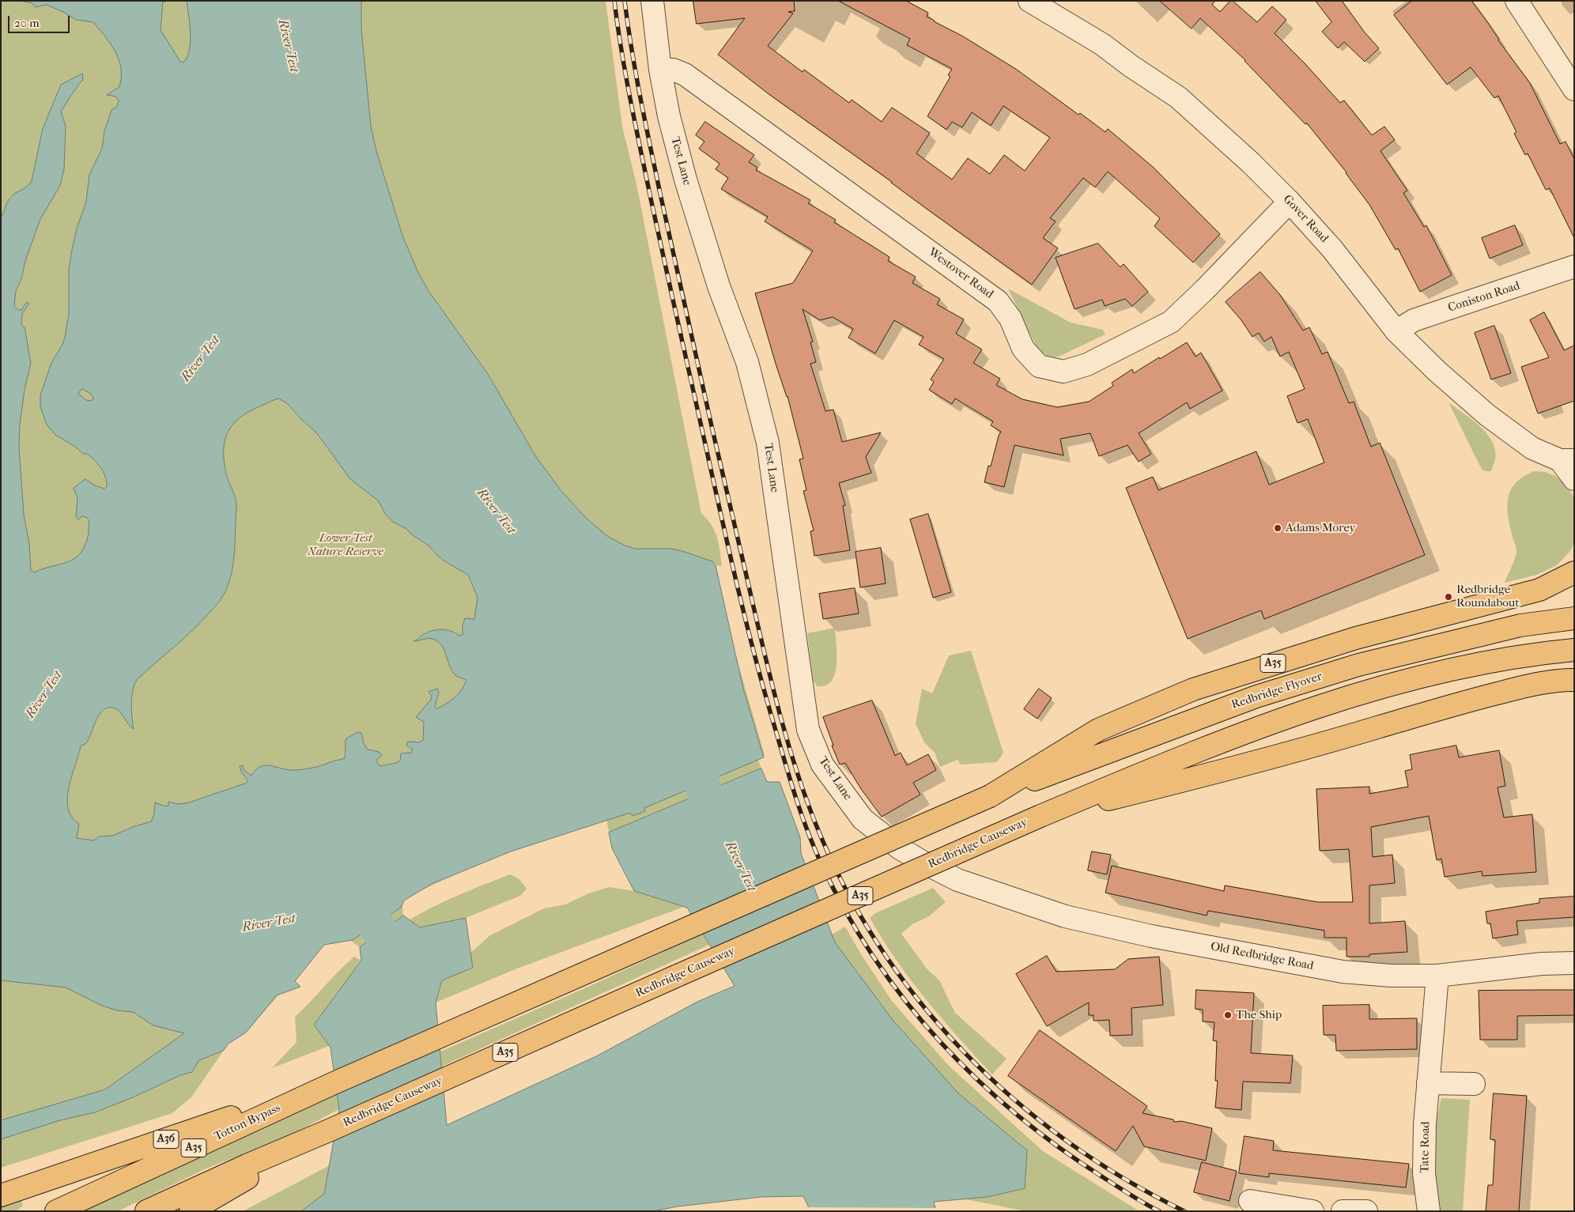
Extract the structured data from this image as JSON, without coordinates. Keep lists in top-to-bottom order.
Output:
{
  "streets": {
    "main road": [
      "A35",
      "Redbridge Flyover",
      "Redbridge Causeway",
      "Totton Bypass",
      "A36"
    ],
    "street": [
      "Test Lane",
      "Gover Road",
      "Westover Road",
      "Coniston Road",
      "Old Redbridge Road",
      "Tate Road"
    ]
  },
  "crossings": [
    ["Test Lane", "Westover Road"],
    ["Test Lane", "Old Redbridge Road"],
    ["Gover Road", "Westover Road"],
    ["Gover Road", "Coniston Road"],
    ["A35", "Redbridge Flyover"],
    ["A35", "Redbridge Causeway"],
    ["A35", "Totton Bypass"],
    ["A35", "A36"],
    ["Old Redbridge Road", "Tate Road"],
    ["Totton Bypass", "A36"]
  ],
  "water": ["River Test"],
  "parks": ["Lower Test Nature Reserve"],
  "places": ["Adams Morey", "Redbridge Roundabout", "The Ship"],
  "scale_bar": "20 m"
}
